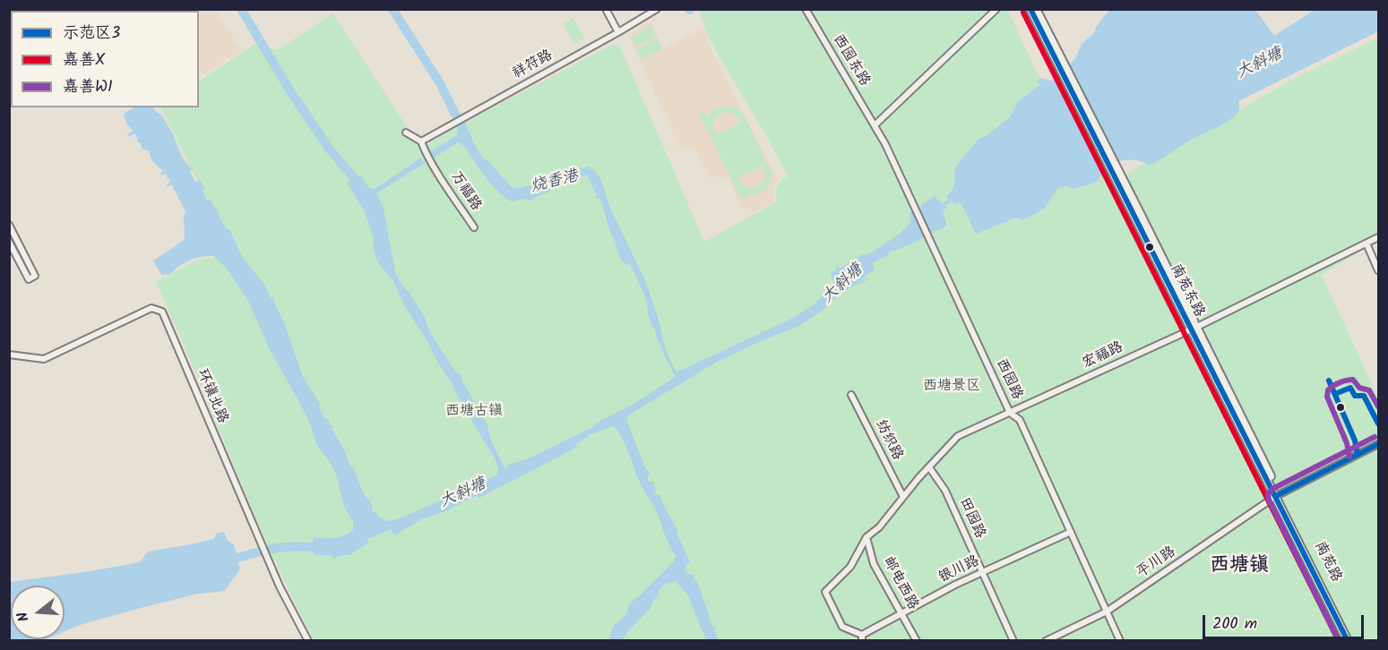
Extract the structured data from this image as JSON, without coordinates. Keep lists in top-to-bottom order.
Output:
{
  "streets": {
    "main road": ["南苑东路", "南苑路"],
    "street": [
      "西园东路",
      "祥符路",
      "万福路",
      "宏福路",
      "西园路",
      "环镇北路",
      "纺织路",
      "田园路",
      "平川路",
      "银川路",
      "邮电西路"
    ]
  },
  "crossings": [
    ["西园东路", "西园路"],
    ["祥符路", "万福路"],
    ["南苑东路", "宏福路"],
    ["南苑东路", "南苑路"],
    ["南苑东路", "平川路"],
    ["宏福路", "西园路"],
    ["宏福路", "纺织路"],
    ["宏福路", "田园路"],
    ["宏福路", "银川路"],
    ["宏福路", "邮电西路"],
    ["西园路", "平川路"],
    ["西园路", "银川路"],
    ["田园路", "银川路"],
    ["南苑路", "平川路"],
    ["银川路", "邮电西路"]
  ],
  "districts": ["西塘镇"],
  "water": ["大斜塘", "烧香港"],
  "parks": ["西塘景区", "西塘古镇"],
  "lines": ["transit line 示范区3", "transit line 嘉善X", "transit line 嘉善W1"],
  "legend": ["示范区3", "嘉善X", "嘉善W1"],
  "scale_bar": "200 m",
  "north": "left"
}
